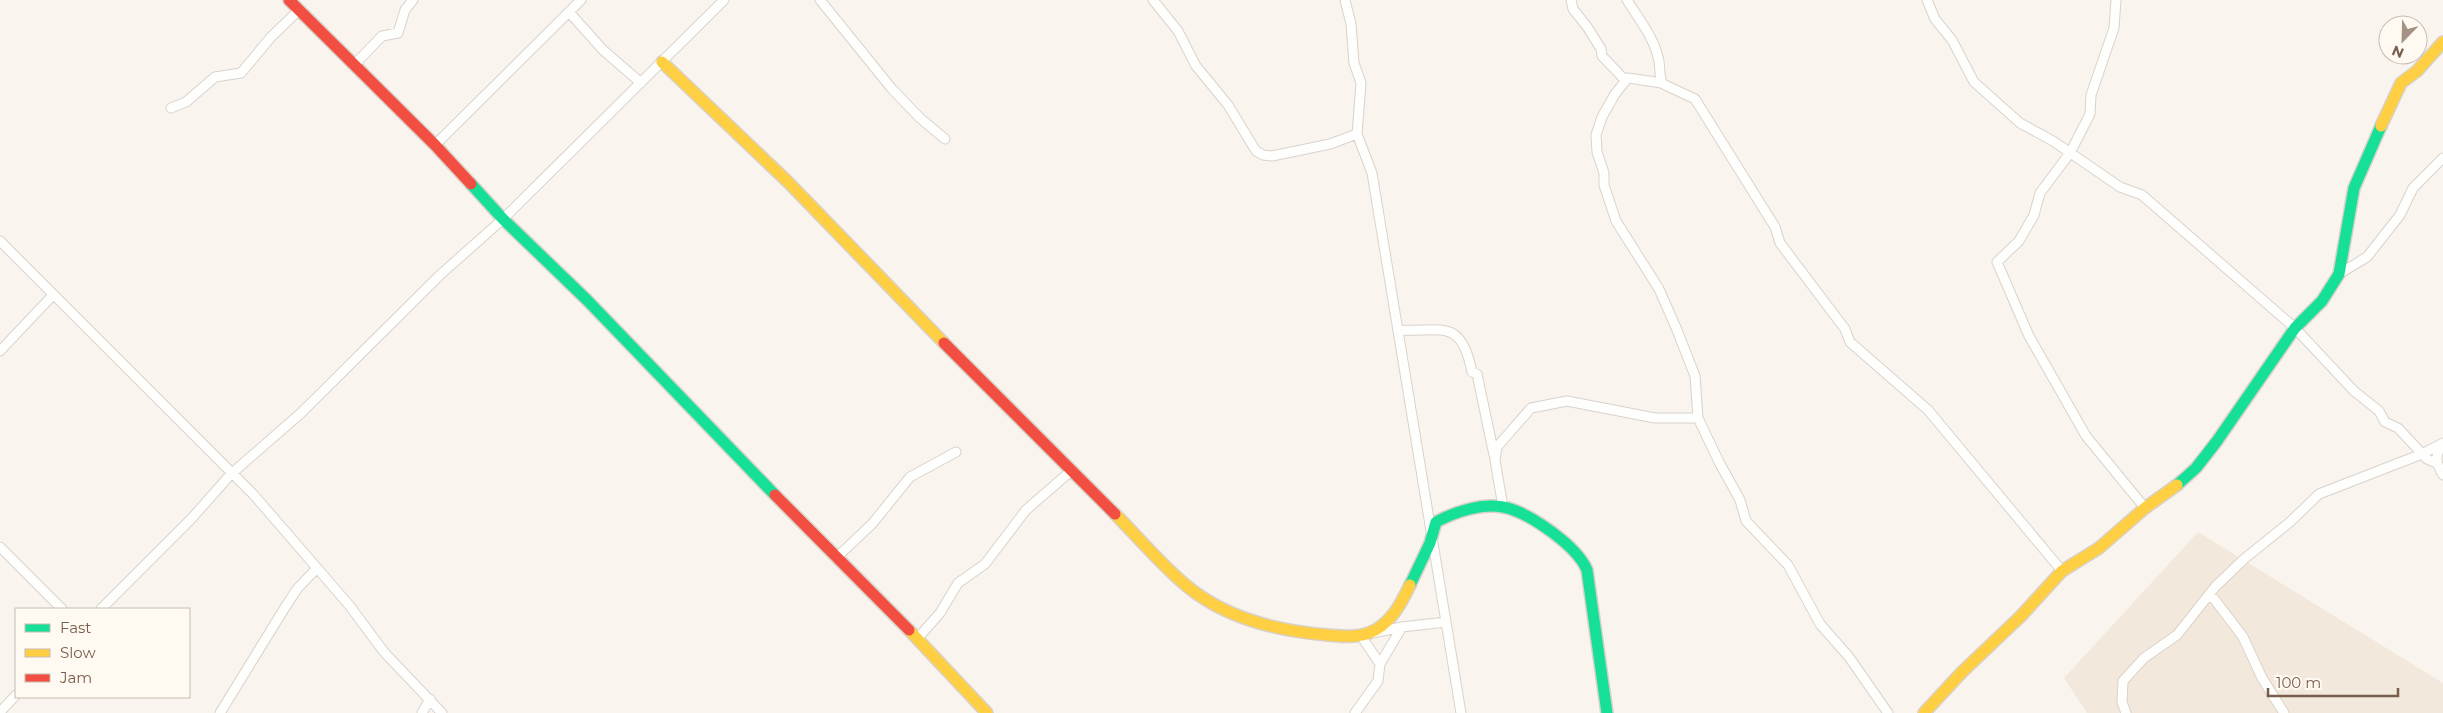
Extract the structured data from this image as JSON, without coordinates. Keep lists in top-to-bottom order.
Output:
{
  "legend": ["Fast", "Slow", "Jam"],
  "scale_bar": "100 m",
  "north": "bottom left"
}
